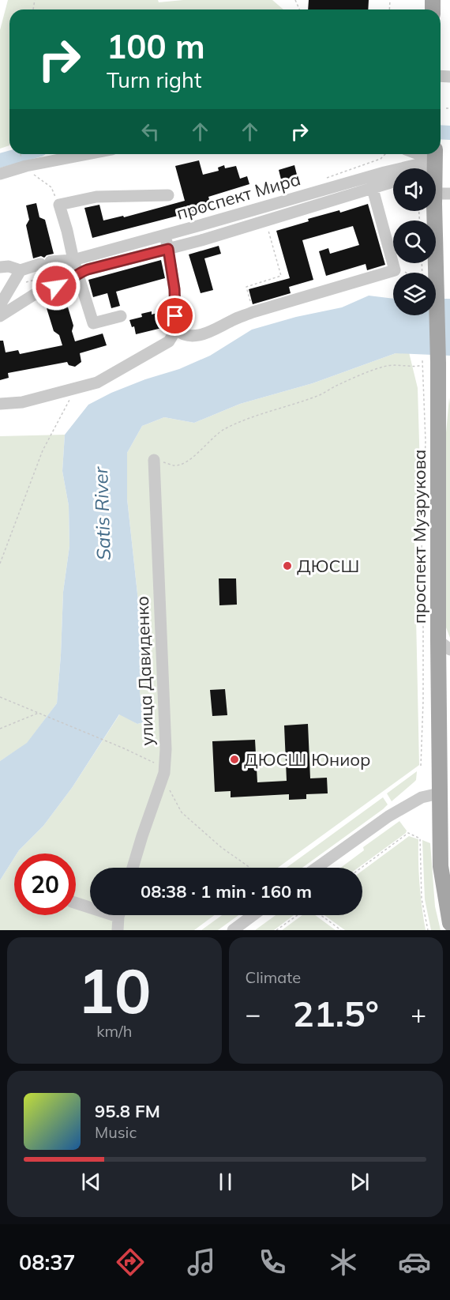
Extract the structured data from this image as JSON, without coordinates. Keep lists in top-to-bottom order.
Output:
{
  "streets": {
    "main road": ["проспект Музрукова"],
    "street": ["проспект Мира", "улица Давиденко"]
  },
  "crossings": [
    ["проспект Мира", "проспект Музрукова"]
  ],
  "water": ["Satis River"],
  "places": ["ДЮСШ", "ДЮСШ Юниор"],
  "page": {
    "turn": ["100 m", "Turn right"],
    "limit": "20",
    "trip": "08:38 · 1 min · 160 m",
    "tile": [
      ["10", "km/h"],
      "Climate"
    ],
    "heat": ["−", "21.5°", "+"],
    "song": ["95.8 FM", "Music"],
    "tabs": "08:37"
  }
}
